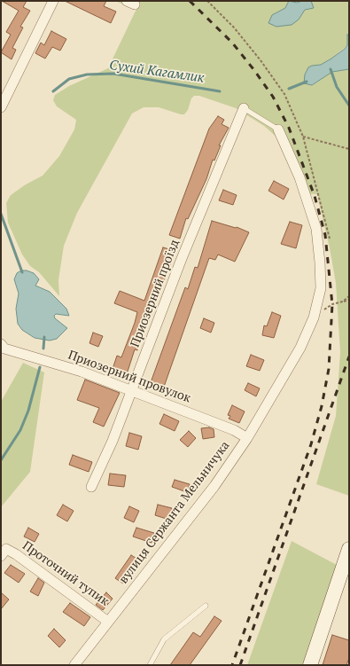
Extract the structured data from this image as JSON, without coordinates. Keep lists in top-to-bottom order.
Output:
{
  "streets": {
    "street": [
      "Приозерний проїзд",
      "Приозерний провулок",
      "вулиця Сержанта Мельничука",
      "Проточний тупик"
    ]
  },
  "crossings": [
    ["Приозерний проїзд", "Приозерний провулок"],
    ["Приозерний провулок", "вулиця Сержанта Мельничука"],
    ["вулиця Сержанта Мельничука", "Проточний тупик"]
  ],
  "water": ["Сухий Кагамлик"]
}
